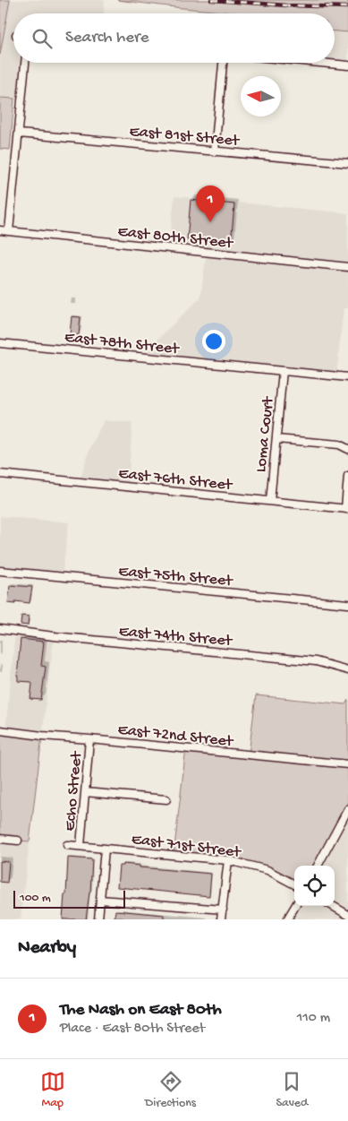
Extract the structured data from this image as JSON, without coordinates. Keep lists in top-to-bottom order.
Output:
{
  "streets": {
    "street": [
      "East 81st Street",
      "East 80th Street",
      "East 78th Street",
      "Loma Court",
      "East 76th Street",
      "East 75th Street",
      "East 74th Street",
      "East 72nd Street",
      "Echo Street",
      "East 71st Street"
    ]
  },
  "crossings": [
    ["East 78th Street", "Loma Court"],
    ["Loma Court", "East 76th Street"],
    ["East 72nd Street", "Echo Street"],
    ["Echo Street", "East 71st Street"]
  ],
  "scale_bar": "100 m",
  "north": "left",
  "page": {
    "search": "Search here",
    "pins": "1",
    "scale": "100 m",
    "heading": "Nearby",
    "list": [
      {
        "mark": "1",
        "name": "The Nash on East 80th",
        "note": "Place · East 80th Street",
        "value": "110 m"
      }
    ],
    "nav": ["Map", "Directions", "Saved"]
  }
}
